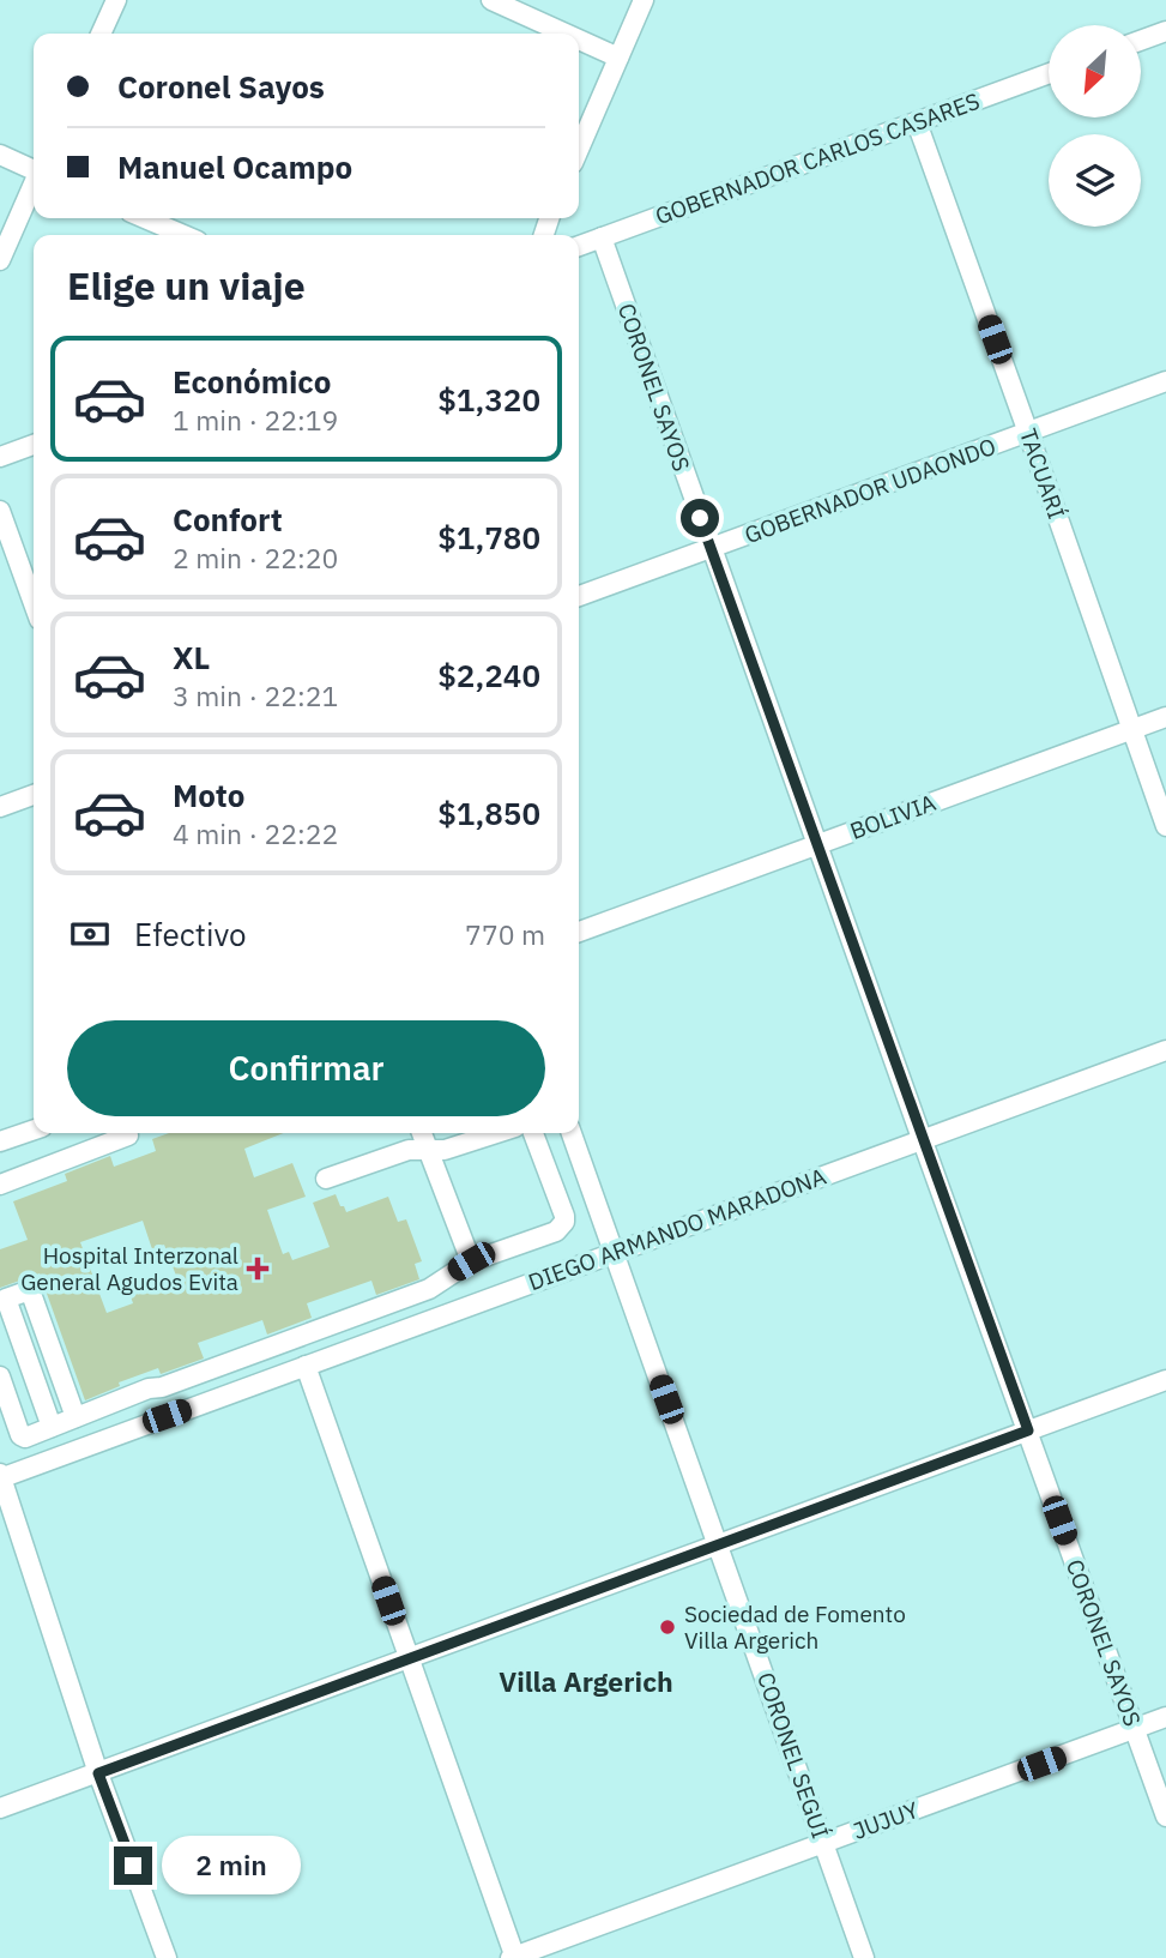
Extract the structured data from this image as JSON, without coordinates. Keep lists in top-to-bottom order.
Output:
{
  "streets": {
    "street": [
      "GOBERNADOR CARLOS CASARES",
      "CORONEL SAYOS",
      "TACUARÍ",
      "GOBERNADOR UDAONDO",
      "BOLIVIA",
      "DIEGO ARMANDO MARADONA",
      "CORONEL SEGUÍ",
      "JUJUY"
    ]
  },
  "crossings": [
    ["GOBERNADOR CARLOS CASARES", "CORONEL SAYOS"],
    ["GOBERNADOR CARLOS CASARES", "TACUARÍ"],
    ["CORONEL SAYOS", "GOBERNADOR UDAONDO"],
    ["CORONEL SAYOS", "BOLIVIA"],
    ["CORONEL SAYOS", "DIEGO ARMANDO MARADONA"],
    ["CORONEL SAYOS", "JUJUY"],
    ["TACUARÍ", "GOBERNADOR UDAONDO"],
    ["TACUARÍ", "BOLIVIA"],
    ["DIEGO ARMANDO MARADONA", "CORONEL SEGUÍ"],
    ["CORONEL SEGUÍ", "JUJUY"]
  ],
  "districts": ["Villa Argerich"],
  "places": {
    "health": ["Hospital Interzonal General Agudos Evita"],
    "other": ["Sociedad de Fomento Villa Argerich"]
  },
  "north": "bottom left",
  "page": {
    "banner": ["Coronel Sayos", "Manuel Ocampo"],
    "heading": "Elige un viaje",
    "list": [
      {
        "name": "Económico",
        "note": "1 min · 22:19",
        "value": "$1,320"
      },
      {
        "name": "Confort",
        "note": "2 min · 22:20",
        "value": "$1,780"
      },
      {
        "name": "XL",
        "note": "3 min · 22:21",
        "value": "$2,240"
      },
      {
        "name": "Moto",
        "note": "4 min · 22:22",
        "value": "$1,850"
      }
    ],
    "pay": ["Efectivo", "770 m"],
    "buttons": "Confirmar",
    "bubble": "2 min"
  }
}
